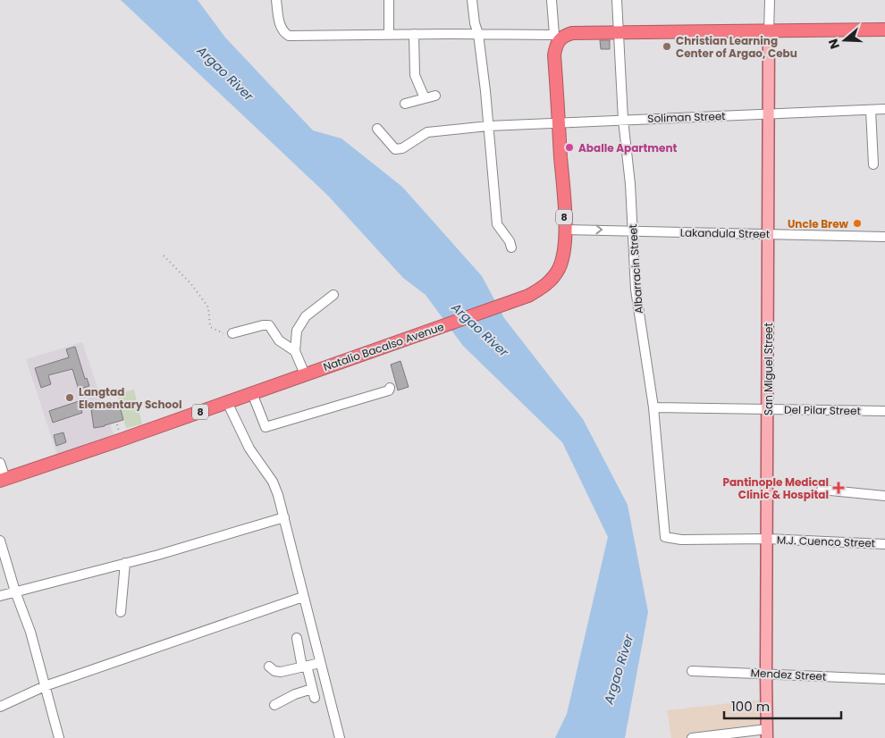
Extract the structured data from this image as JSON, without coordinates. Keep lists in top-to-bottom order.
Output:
{
  "streets": {
    "highway": ["8", "Natalio Bacalso Avenue"],
    "main road": ["San Miguel Street"],
    "street": [
      "Soliman Street",
      "Lakandula Street",
      "Albarracin Street",
      "Del Pilar Street",
      "M.J. Cuenco Street",
      "Mendez Street"
    ]
  },
  "crossings": [
    ["Soliman Street", "Albarracin Street"],
    ["Soliman Street", "Natalio Bacalso Avenue"],
    ["Soliman Street", "San Miguel Street"],
    ["Lakandula Street", "Albarracin Street"],
    ["Lakandula Street", "Natalio Bacalso Avenue"],
    ["Lakandula Street", "San Miguel Street"],
    ["Albarracin Street", "Del Pilar Street"],
    ["Albarracin Street", "M.J. Cuenco Street"],
    ["San Miguel Street", "Del Pilar Street"],
    ["San Miguel Street", "M.J. Cuenco Street"],
    ["San Miguel Street", "Mendez Street"]
  ],
  "water": ["Argao River"],
  "places": {
    "other": [
      "Christian Learning Center of Argao, Cebu",
      "Aballe Apartment",
      "Uncle Brew",
      "Langtad Elementary School"
    ],
    "health": ["Pantinople Medical Clinic & Hospital"]
  },
  "scale_bar": "100 m",
  "north": "left"
}
